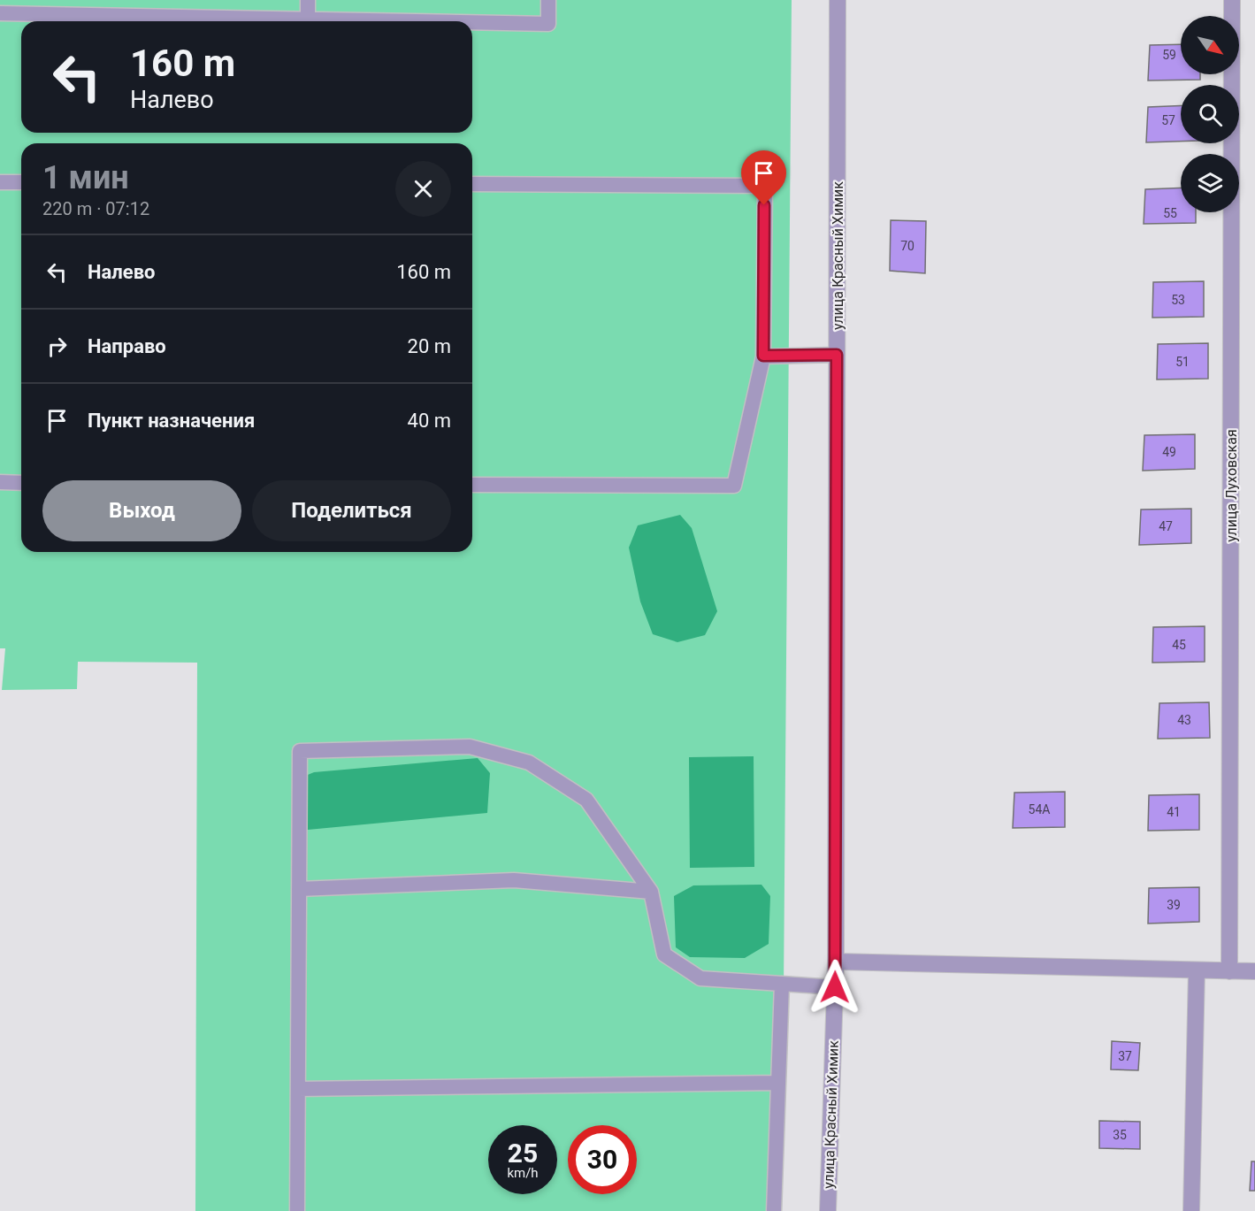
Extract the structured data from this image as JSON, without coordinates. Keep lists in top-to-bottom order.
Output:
{
  "streets": {
    "street": ["улица Красный Химик", "улица Луховская"]
  },
  "house_numbers": [
    "59",
    "57",
    "55",
    "70",
    "53",
    "51",
    "49",
    "47",
    "45",
    "43",
    "54А",
    "41",
    "39",
    "37",
    "35"
  ],
  "north": "bottom right",
  "page": {
    "turn": ["160 m", "Налево"],
    "heading": ["1 мин", "220 m · 07:12"],
    "list": [
      {
        "name": "Налево",
        "value": "160 m"
      },
      {
        "name": "Направо",
        "value": "20 m"
      },
      {
        "name": "Пункт назначения",
        "value": "40 m"
      }
    ],
    "buttons": ["Выход", "Поделиться"],
    "speed": "25 km/h",
    "limit": "30"
  }
}
